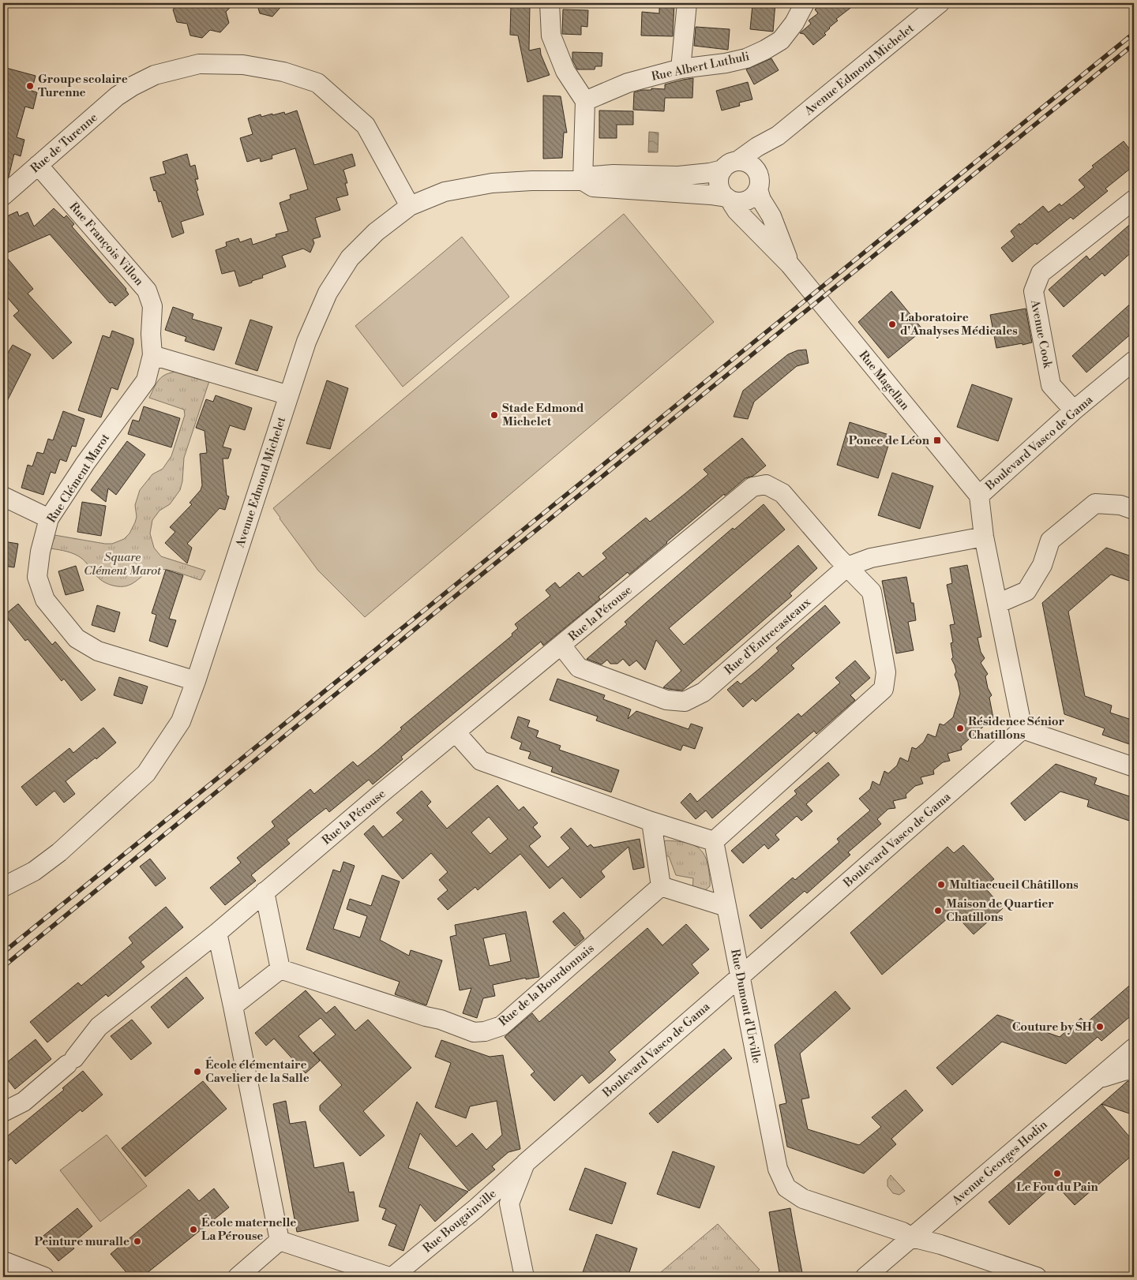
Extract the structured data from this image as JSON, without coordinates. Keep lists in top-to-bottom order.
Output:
{
  "streets": {
    "street": [
      "Rue Albert Luthuli",
      "Avenue Edmond Michelet",
      "Rue de Turenne",
      "Rue François Villon",
      "Avenue Cook",
      "Rue Magellan",
      "Boulevard Vasco de Gama",
      "Rue Clément Marot",
      "Rue la Pérouse",
      "Rue d'Entrecasteaux",
      "Rue de la Bourdonnais",
      "Rue Dumont d'Urville",
      "Avenue Georges Hodin",
      "Rue Bougainville"
    ]
  },
  "crossings": [
    ["Avenue Edmond Michelet", "Rue de Turenne"],
    ["Avenue Edmond Michelet", "Rue Magellan"],
    ["Avenue Edmond Michelet", "Rue Clément Marot"],
    ["Rue de Turenne", "Rue François Villon"],
    ["Rue François Villon", "Rue Clément Marot"],
    ["Avenue Cook", "Boulevard Vasco de Gama"],
    ["Rue Magellan", "Boulevard Vasco de Gama"],
    ["Boulevard Vasco de Gama", "Rue d'Entrecasteaux"],
    ["Boulevard Vasco de Gama", "Rue Dumont d'Urville"],
    ["Boulevard Vasco de Gama", "Rue Bougainville"],
    ["Rue la Pérouse", "Rue d'Entrecasteaux"],
    ["Rue la Pérouse", "Rue Dumont d'Urville"],
    ["Rue Dumont d'Urville", "Avenue Georges Hodin"]
  ],
  "parks": ["Square Clément Marot"],
  "places": {
    "other": [
      "Groupe scolaire Turenne",
      "Laboratoire d'Analyses Médicales",
      "Stade Edmond Michelet",
      "Résidence Sénior Chatillons",
      "Multiaccueil Châtillons",
      "Maison de Quartier Chatillons",
      "Couture by SH",
      "École élémentaire Cavelier de la Salle",
      "Le Fou du Pain",
      "École maternelle La Pérouse",
      "Peinture muralle"
    ],
    "transit": ["Ponce de Léon"]
  }
}
